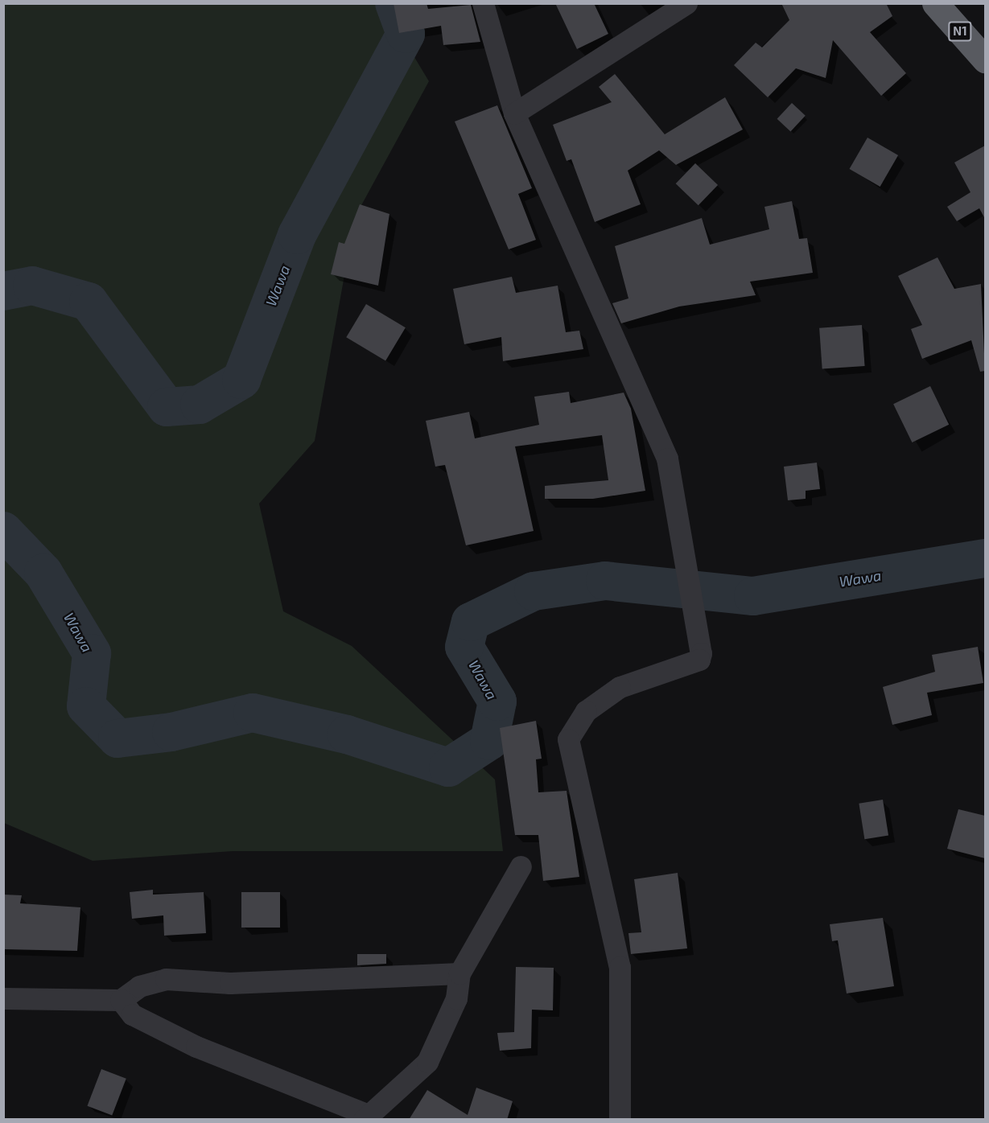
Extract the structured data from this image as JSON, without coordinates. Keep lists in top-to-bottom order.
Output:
{
  "streets": {
    "highway": ["N1"]
  },
  "water": ["Wawa"]
}
